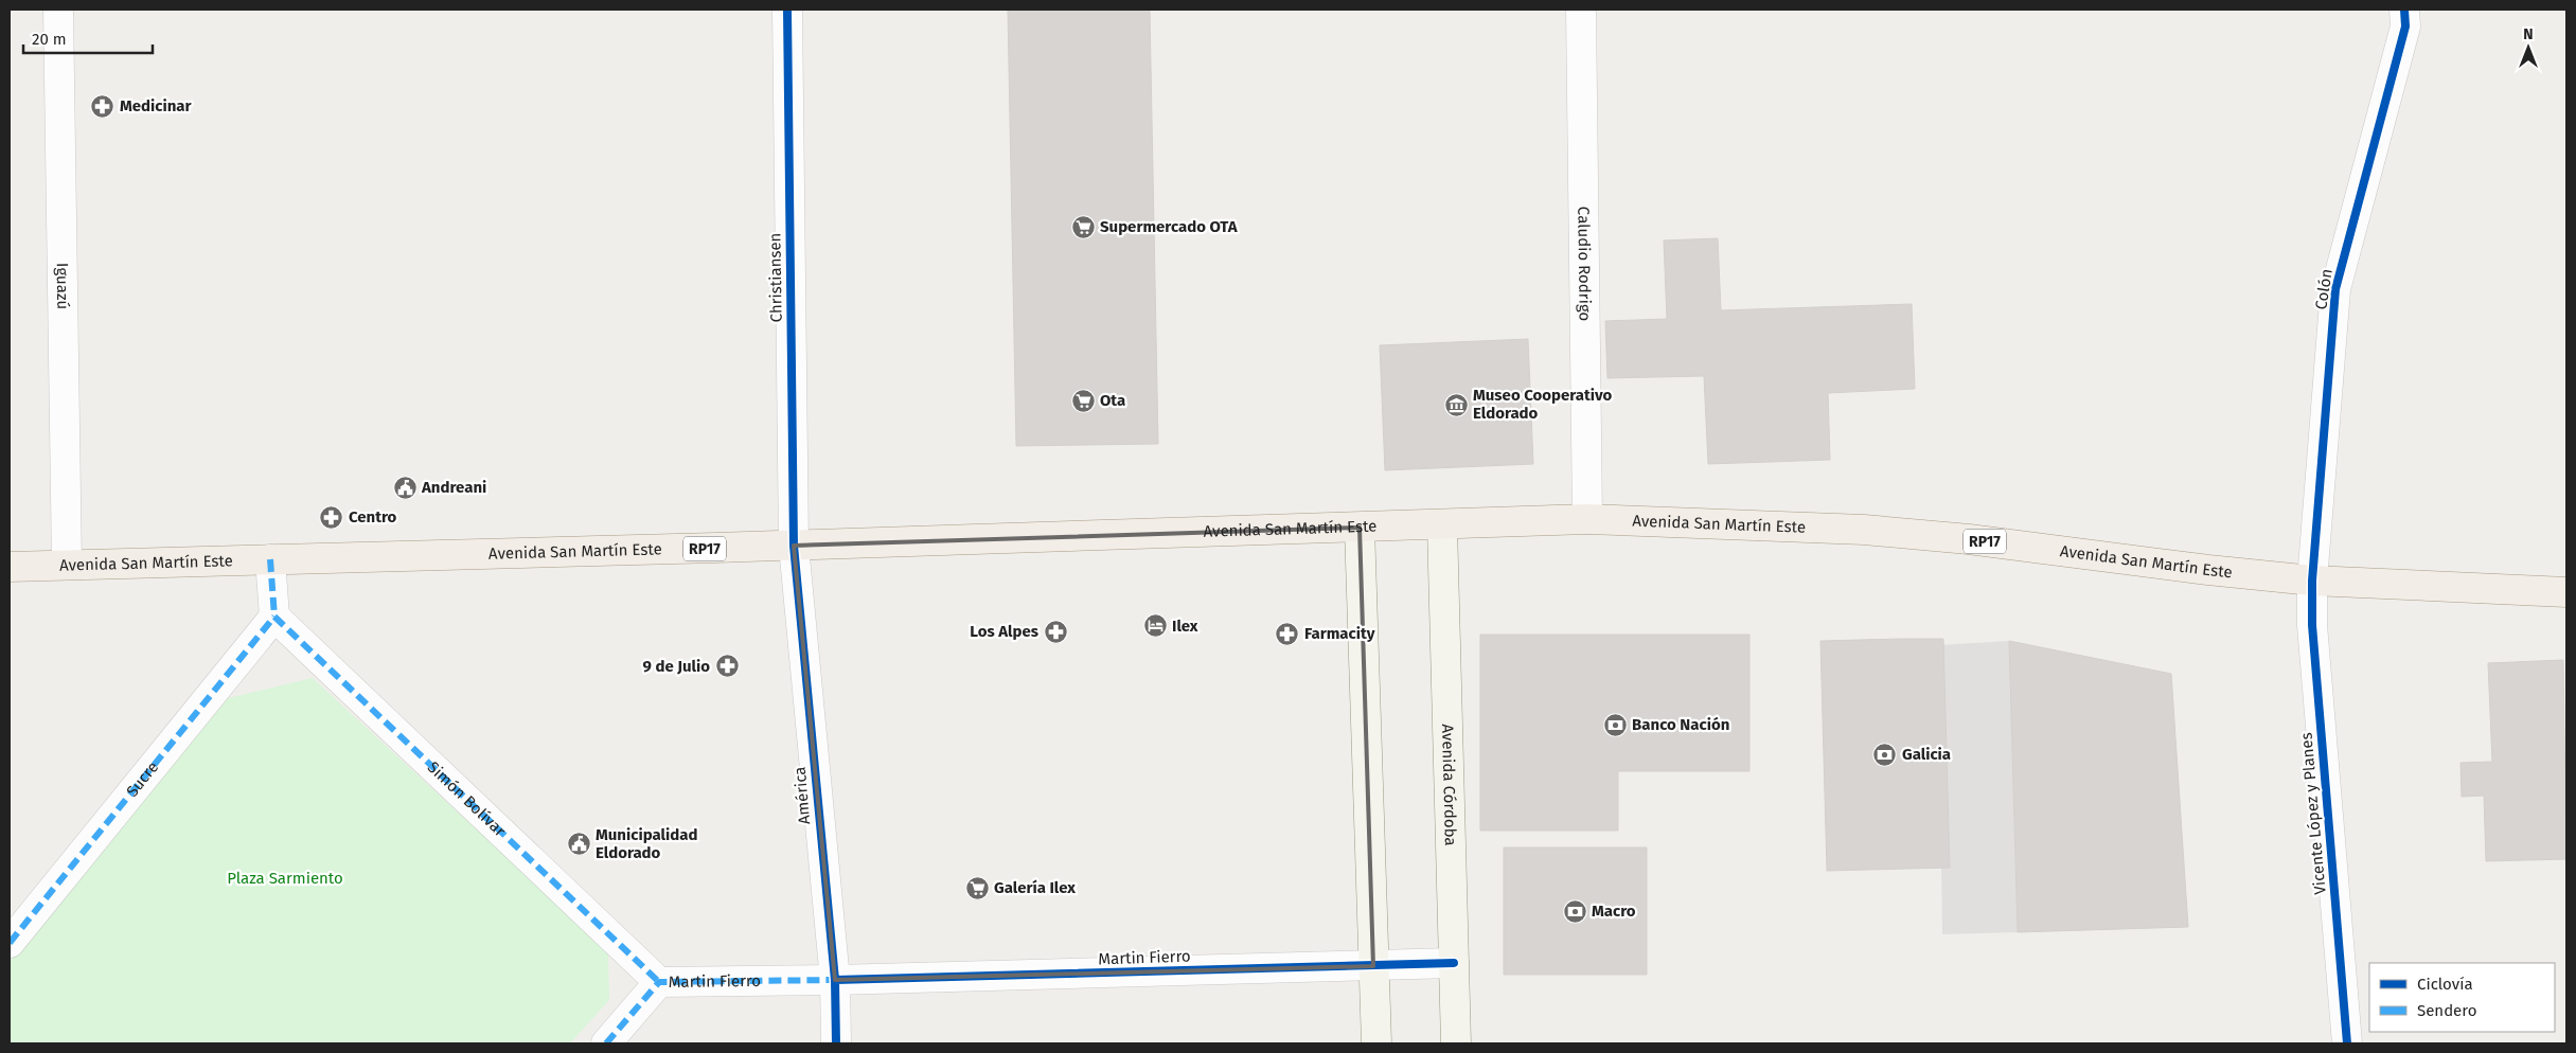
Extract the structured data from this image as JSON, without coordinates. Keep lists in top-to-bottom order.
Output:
{
  "streets": {
    "main road": ["Avenida San Martín Este", "RP17", "Avenida Córdoba"],
    "street": [
      "Caludio Rodrigo",
      "Christiansen",
      "Iguazú",
      "Colón",
      "Sucre",
      "América",
      "Simón Bolívar",
      "Vicente López y Planes",
      "Martin Fierro"
    ]
  },
  "crossings": [
    ["Caludio Rodrigo", "Avenida San Martín Este"],
    ["Christiansen", "Avenida San Martín Este"],
    ["Christiansen", "América"],
    ["Iguazú", "Avenida San Martín Este"],
    ["Colón", "Avenida San Martín Este"],
    ["Colón", "Vicente López y Planes"],
    ["Avenida San Martín Este", "Avenida Córdoba"],
    ["Avenida San Martín Este", "América"],
    ["Avenida San Martín Este", "Vicente López y Planes"],
    ["Sucre", "Simón Bolívar"],
    ["Avenida Córdoba", "Martin Fierro"],
    ["América", "Martin Fierro"],
    ["Simón Bolívar", "Martin Fierro"]
  ],
  "parks": ["Plaza Sarmiento"],
  "places": {
    "pharmacy": [
      "Medicinar",
      "Centro",
      "Los Alpes",
      "Farmacity",
      "9 de Julio"
    ],
    "supermarket": ["Supermercado OTA", "Ota", "Galería Ilex"],
    "museum": ["Museo Cooperativo Eldorado"],
    "public building": ["Andreani", "Municipalidad Eldorado"],
    "hotel": ["Ilex"],
    "bank": ["Banco Nación", "Galicia", "Macro"]
  },
  "legend": ["Ciclovía", "Sendero"],
  "scale_bar": "20 m",
  "north": "top"
}
